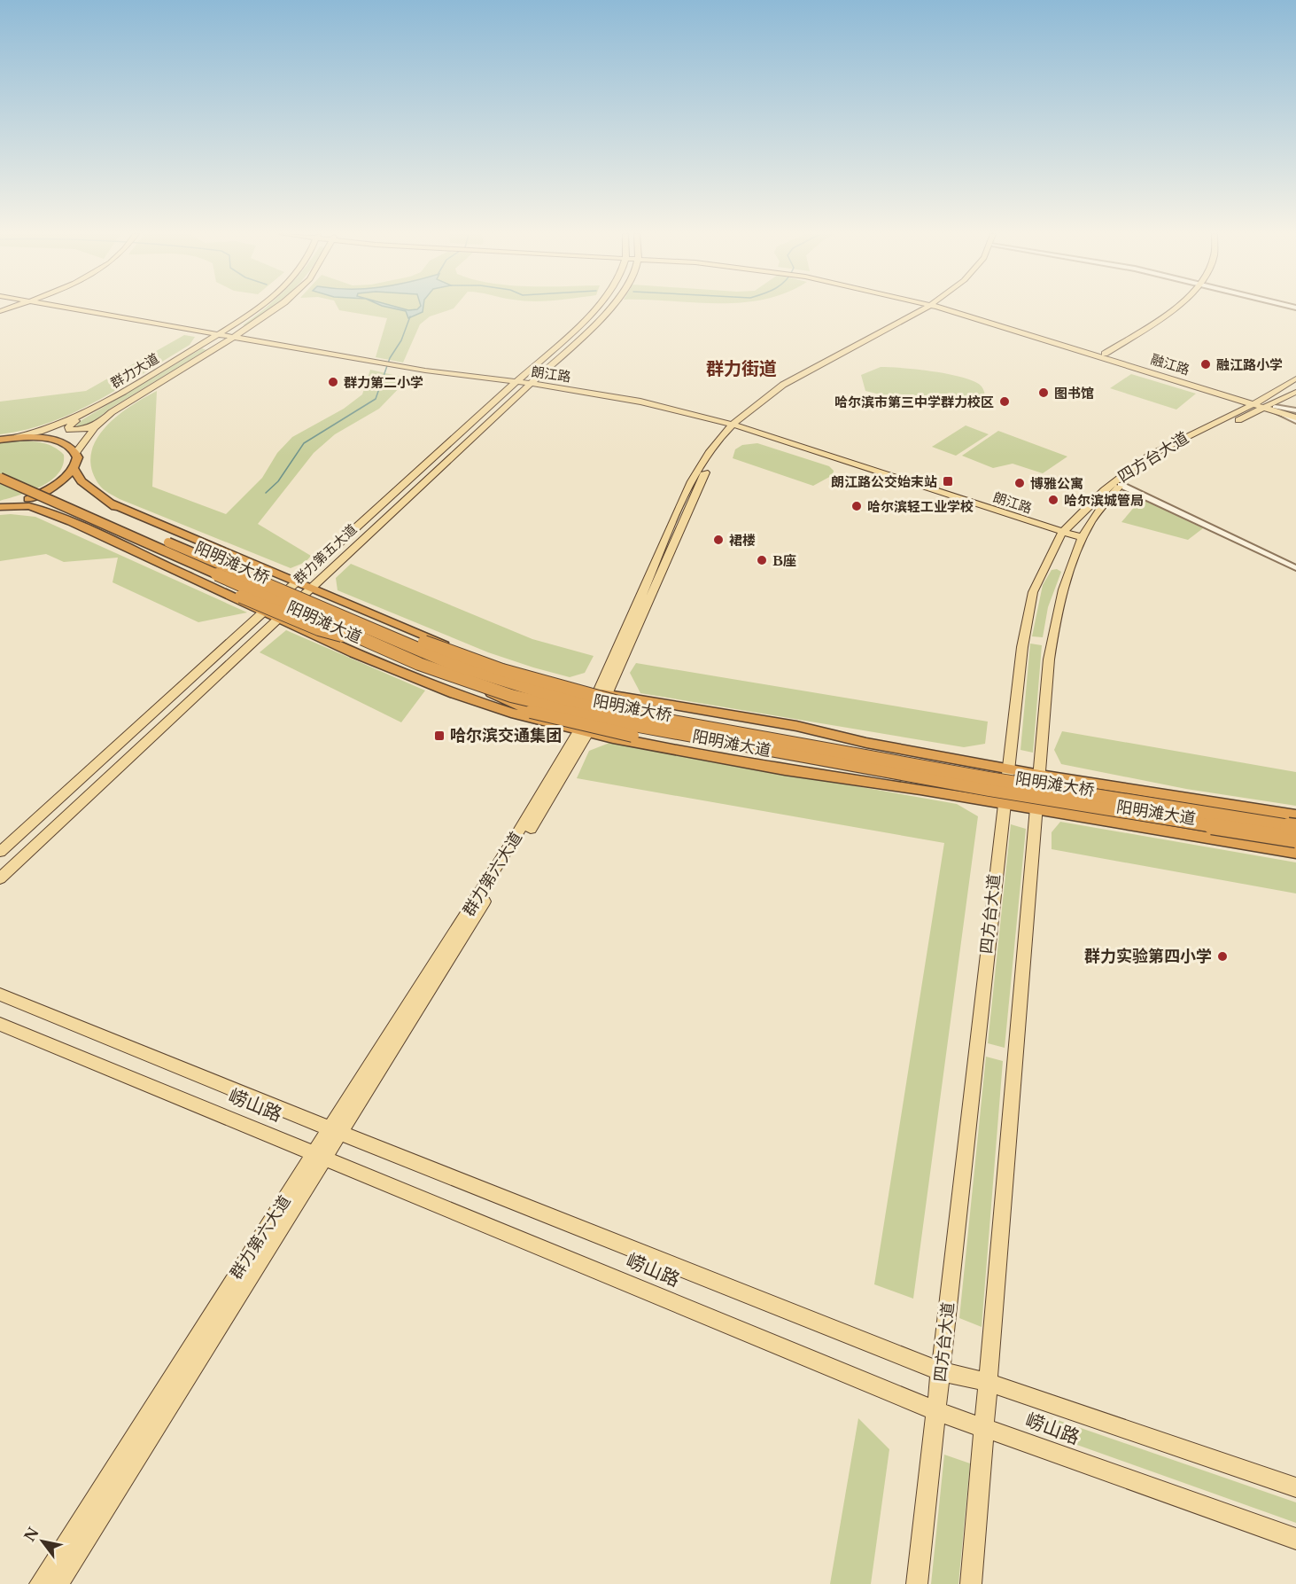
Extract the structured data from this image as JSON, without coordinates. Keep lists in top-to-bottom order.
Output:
{
  "streets": {
    "highway": ["阳明滩大桥", "阳明滩大道"],
    "main road": [
      "融江路",
      "群力大道",
      "朗江路",
      "四方台大道",
      "群力第五大道",
      "群力第六大道",
      "崂山路"
    ]
  },
  "crossings": [
    ["融江路", "四方台大道"],
    ["群力大道", "朗江路"],
    ["朗江路", "四方台大道"],
    ["朗江路", "群力第五大道"],
    ["朗江路", "群力第六大道"],
    ["四方台大道", "阳明滩大道"],
    ["四方台大道", "崂山路"],
    ["群力第五大道", "阳明滩大道"],
    ["阳明滩大道", "群力第六大道"],
    ["群力第六大道", "崂山路"]
  ],
  "districts": ["群力街道"],
  "places": {
    "other": [
      "融江路小学",
      "群力第二小学",
      "图书馆",
      "哈尔滨市第三中学群力校区",
      "博雅公寓",
      "哈尔滨城管局",
      "哈尔滨轻工业学校",
      "裙楼",
      "B座",
      "群力实验第四小学"
    ],
    "transit": ["朗江路公交始末站", "哈尔滨交通集团"]
  },
  "north": "top left"
}
